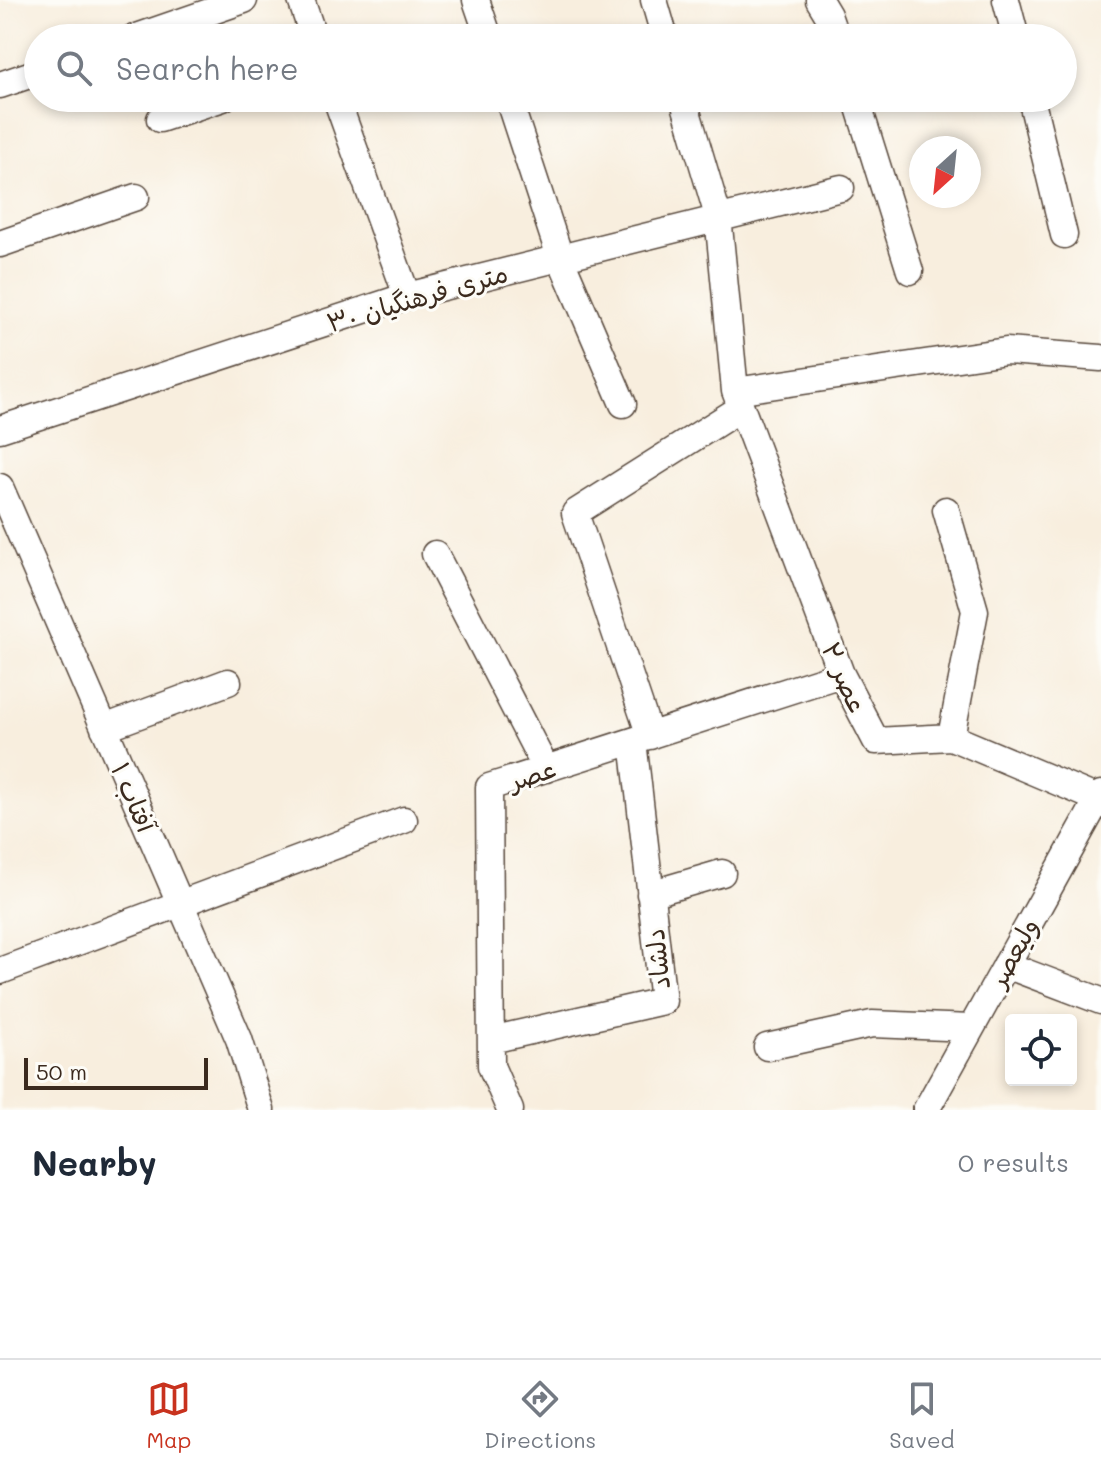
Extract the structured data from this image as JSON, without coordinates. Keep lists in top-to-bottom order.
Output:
{
  "streets": {
    "street": [
      "۳۰ متری فرهنگیان",
      "عصر ۲",
      "عصر",
      "آفتاب ۱",
      "ولیعصر",
      "دلشاد"
    ]
  },
  "crossings": [
    ["۳۰ متری فرهنگیان", "عصر ۲"],
    ["عصر ۲", "عصر"],
    ["عصر ۲", "ولیعصر"],
    ["عصر ۲", "دلشاد"],
    ["عصر", "دلشاد"]
  ],
  "scale_bar": "50 m",
  "north": "bottom left",
  "page": {
    "search": "Search here",
    "scale": "50 m",
    "heading": ["Nearby", "0 results"],
    "nav": ["Map", "Directions", "Saved"]
  }
}
